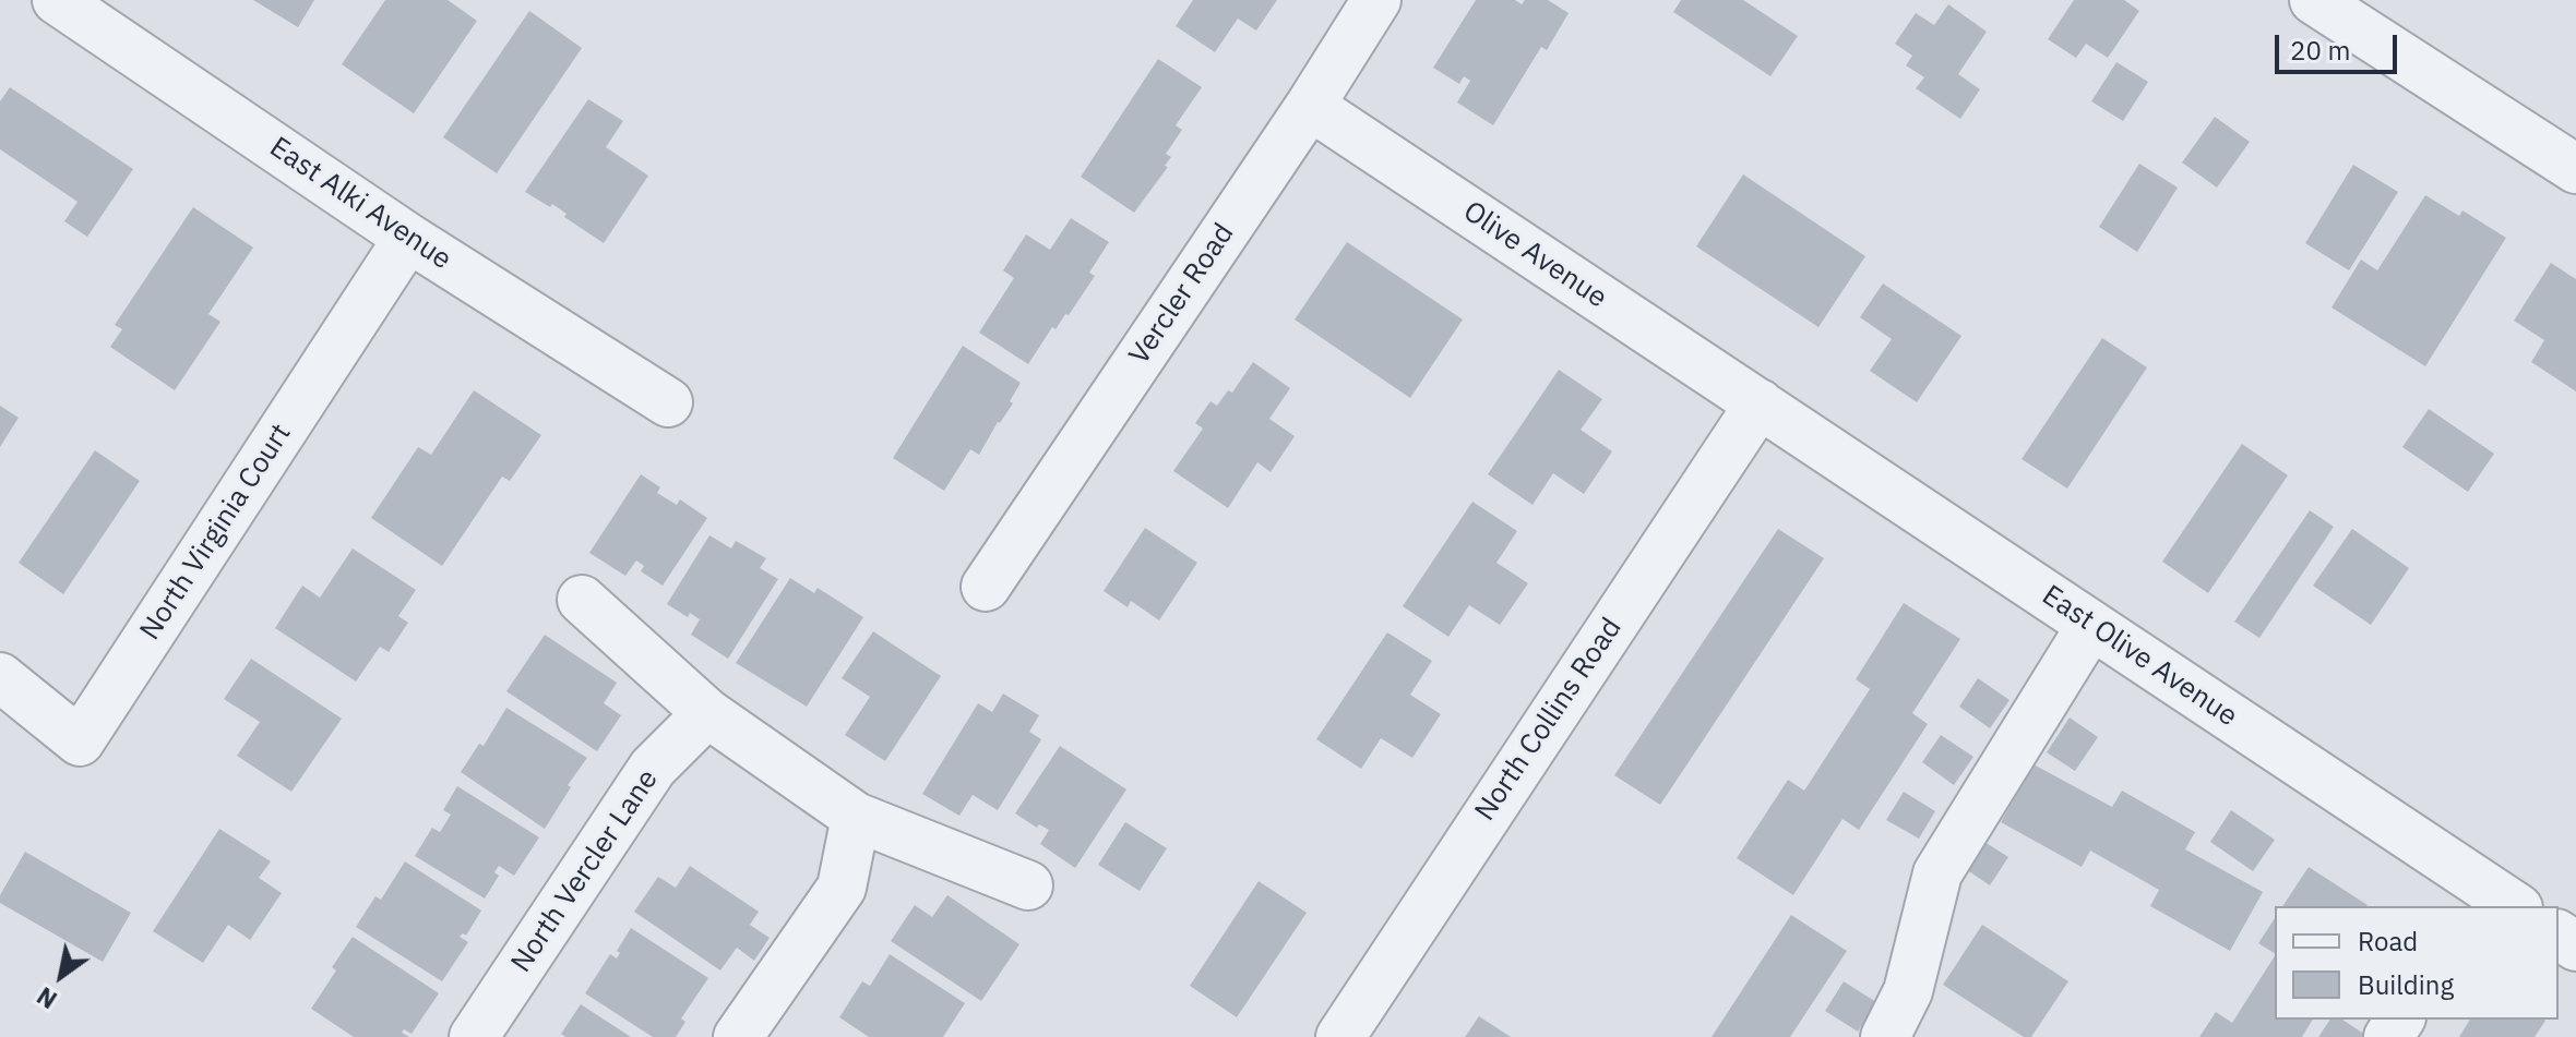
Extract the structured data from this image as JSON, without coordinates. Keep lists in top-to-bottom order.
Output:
{
  "streets": {
    "street": [
      "East Alki Avenue",
      "Olive Avenue",
      "Vercler Road",
      "North Virginia Court",
      "East Olive Avenue",
      "North Collins Road",
      "North Vercler Lane"
    ]
  },
  "crossings": [
    ["East Alki Avenue", "North Virginia Court"],
    ["Olive Avenue", "Vercler Road"],
    ["Olive Avenue", "East Olive Avenue"],
    ["Olive Avenue", "North Collins Road"],
    ["East Olive Avenue", "North Collins Road"]
  ],
  "legend": ["Road", "Building"],
  "scale_bar": "20 m",
  "north": "bottom left"
}
